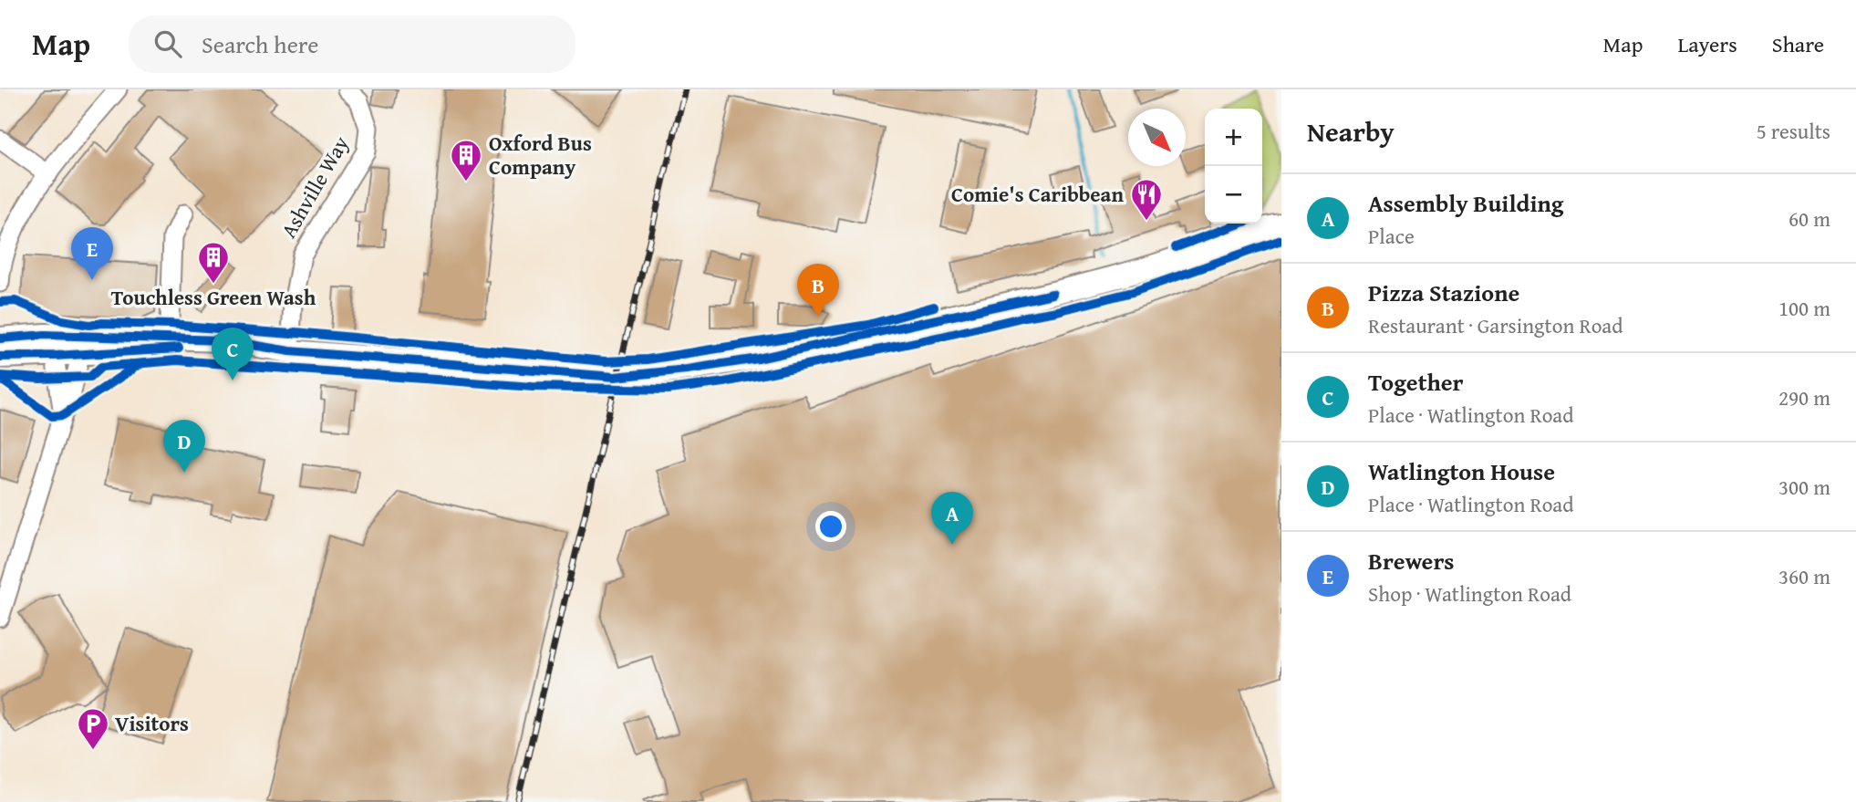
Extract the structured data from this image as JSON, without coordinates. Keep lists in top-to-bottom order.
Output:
{
  "streets": {
    "street": ["Ashville Way"]
  },
  "places": {
    "building": ["Oxford Bus Company", "Touchless Green Wash"],
    "restaurant": ["Comie's Caribbean"],
    "parking": ["Visitors"]
  },
  "north": "bottom right",
  "page": {
    "header": "Map",
    "search": "Search here",
    "nav": ["Map", "Layers", "Share"],
    "heading": ["Nearby", "5 results"],
    "map_buttons": ["+", "−"],
    "list": [
      {
        "mark": "A",
        "name": "Assembly Building",
        "note": "Place",
        "value": "60 m"
      },
      {
        "mark": "B",
        "name": "Pizza Stazione",
        "note": "Restaurant · Garsington Road",
        "value": "100 m"
      },
      {
        "mark": "C",
        "name": "Together",
        "note": "Place · Watlington Road",
        "value": "290 m"
      },
      {
        "mark": "D",
        "name": "Watlington House",
        "note": "Place · Watlington Road",
        "value": "300 m"
      },
      {
        "mark": "E",
        "name": "Brewers",
        "note": "Shop · Watlington Road",
        "value": "360 m"
      }
    ],
    "pins": [
      "E",
      "B",
      "C",
      "D",
      "A"
    ]
  }
}
